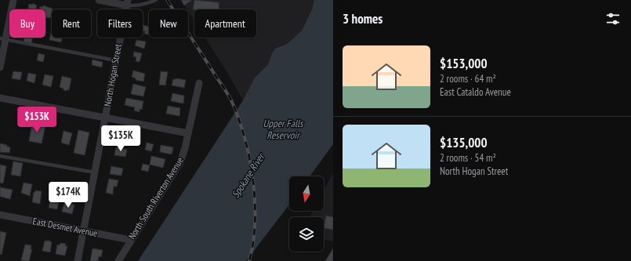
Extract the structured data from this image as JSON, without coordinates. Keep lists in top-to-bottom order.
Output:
{
  "streets": {
    "street": ["North Hogan Street", "North South Riverton Avenue", "East Desmet Avenue"]
  },
  "crossings": [
    ["North Hogan Street", "East Desmet Avenue"],
    ["North South Riverton Avenue", "East Desmet Avenue"]
  ],
  "water": ["Upper Falls Reservoir", "Spokane River"],
  "north": "bottom",
  "page": {
    "heading": "3 homes",
    "chip": [
      "Buy",
      "Rent",
      "Filters",
      "New",
      "Apartment"
    ],
    "list": [
      {
        "name": "$153,000",
        "note": "2 rooms · 64 m² · East Cataldo Avenue"
      },
      {
        "name": "$135,000",
        "note": "2 rooms · 54 m² · North Hogan Street"
      }
    ],
    "price": ["$153K", "$135K", "$174K"]
  }
}
